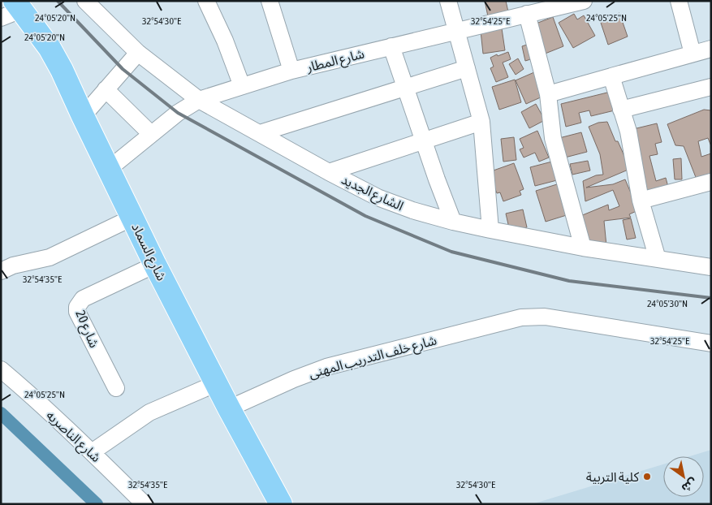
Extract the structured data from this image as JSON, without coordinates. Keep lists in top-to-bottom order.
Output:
{
  "streets": {
    "highway": ["شارع السماد"],
    "street": [
      "شارع المطار",
      "الشارع الجديد",
      "شارع 20",
      "شارع خلف التدريب المهنى",
      "شارع الناصريه"
    ]
  },
  "crossings": [
    ["شارع المطار", "الشارع الجديد"],
    ["شارع المطار", "شارع السماد"],
    ["شارع السماد", "شارع 20"],
    ["شارع السماد", "شارع خلف التدريب المهنى"]
  ],
  "places": ["كلية التربية"],
  "north": "bottom right",
  "coordinates": [
    "24°05'20\"N",
    "24°05'25\"N",
    "32°54'30\"E",
    "32°54'25\"E",
    "32°54'35\"E",
    "24°05'30\"N"
  ]
}
